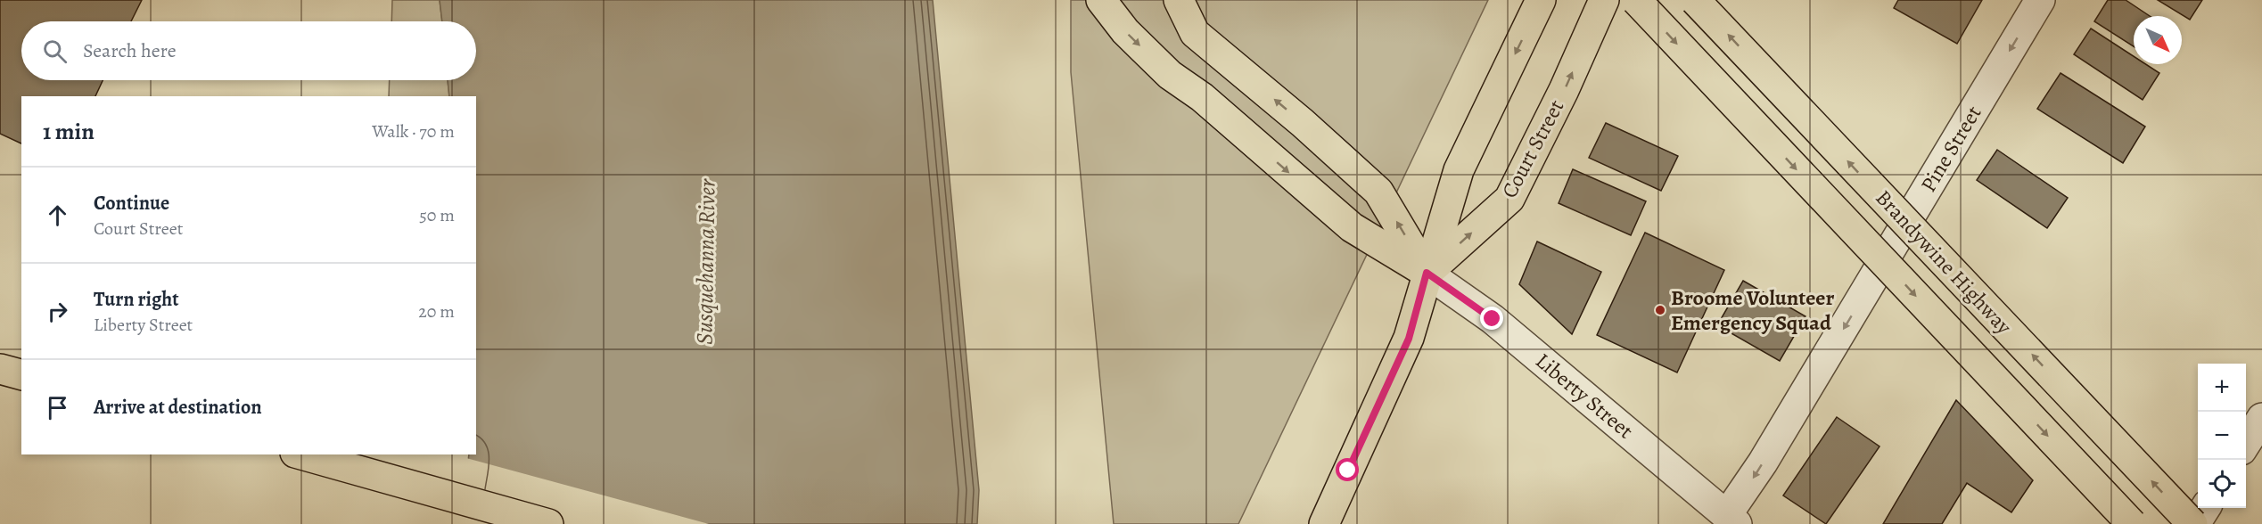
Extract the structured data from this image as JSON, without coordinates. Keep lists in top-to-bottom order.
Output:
{
  "streets": {
    "main road": ["Court Street", "Brandywine Highway"],
    "street": ["Pine Street", "Liberty Street"]
  },
  "crossings": [
    ["Court Street", "Liberty Street"],
    ["Pine Street", "Liberty Street"]
  ],
  "one_way": ["Pine Street"],
  "water": ["Susquehanna River"],
  "places": ["Broome Volunteer Emergency Squad"],
  "north": "bottom right",
  "page": {
    "search": "Search here",
    "heading": ["1 min", "Walk · 70 m"],
    "list": [
      ["Continue", "Court Street", "50 m"],
      ["Turn right", "Liberty Street", "20 m"],
      "Arrive at destination"
    ],
    "map_buttons": ["+", "−"]
  }
}
